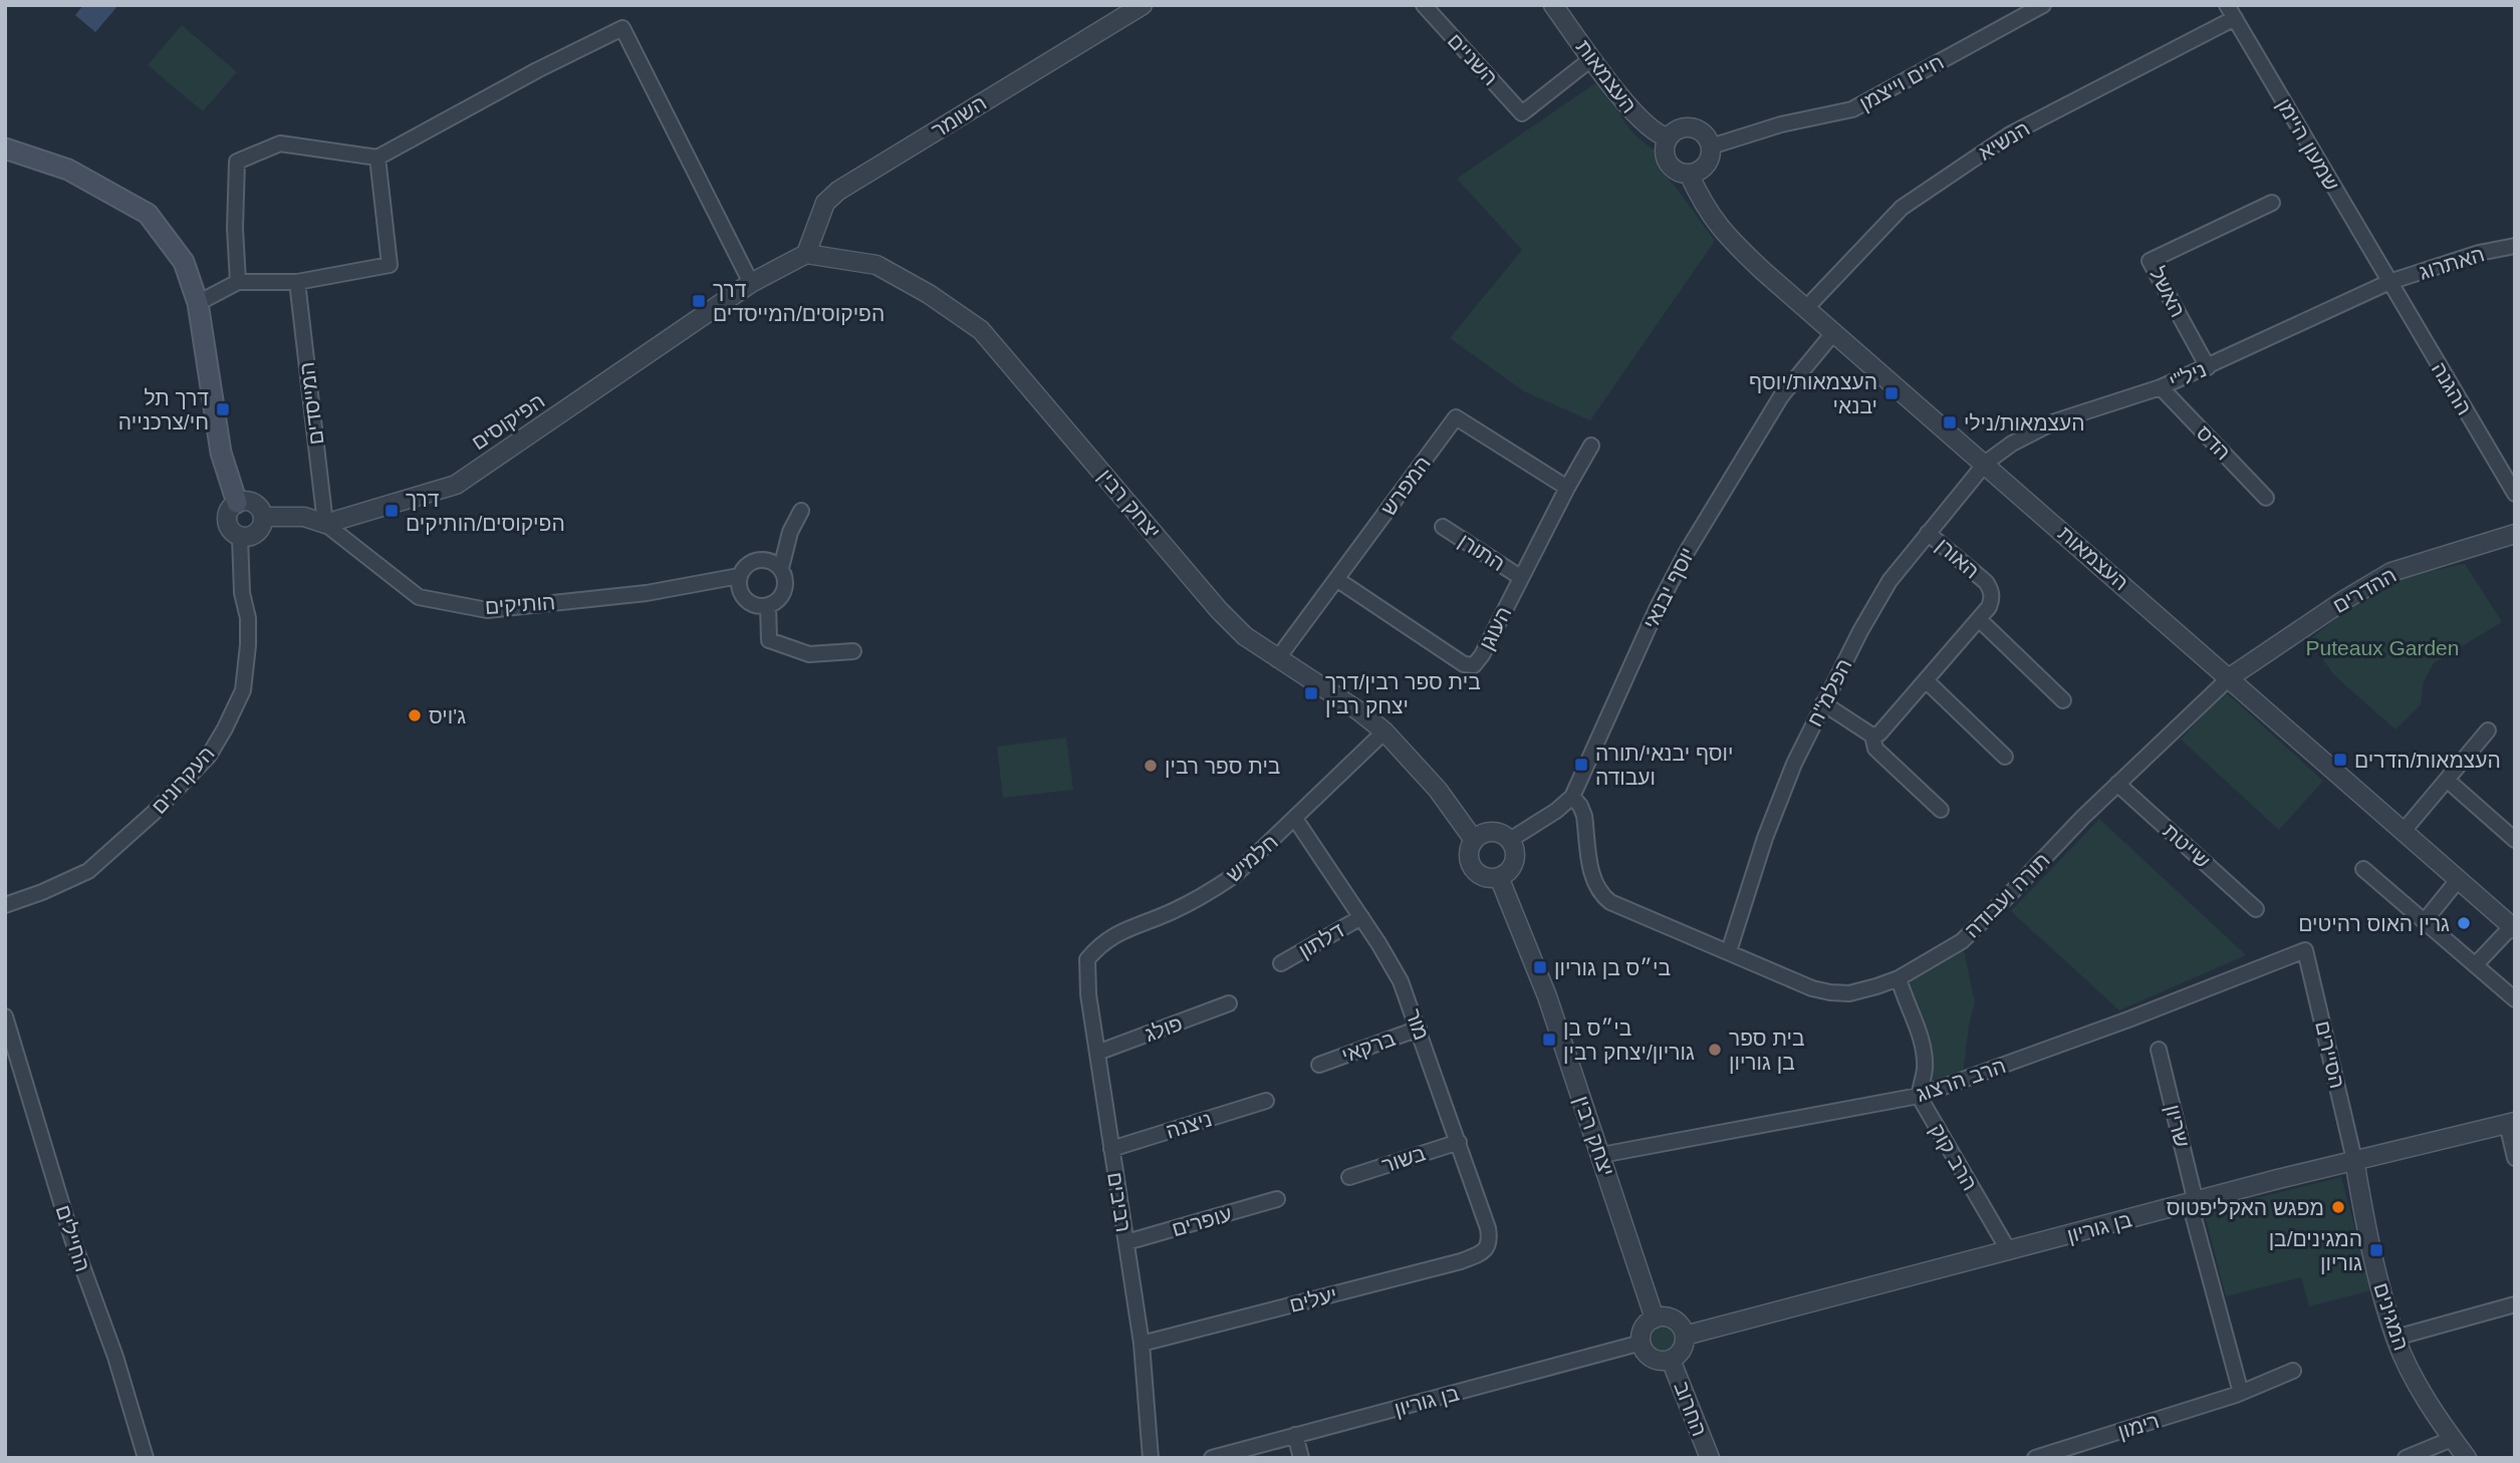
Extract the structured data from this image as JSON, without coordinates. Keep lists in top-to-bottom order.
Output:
{
  "streets": {
    "street": [
      "השניים",
      "העצמאות",
      "חיים וייצמן",
      "השומר",
      "הנשיא",
      "שמעון היימן",
      "האתרוג",
      "האשל",
      "ניל\"י",
      "ההגנה",
      "המייסדים",
      "הפיקוסים",
      "הדס",
      "המפרש",
      "יצחק רבין",
      "התורן",
      "האורן",
      "יוסף יבנאי",
      "ההדרים",
      "הותיקים",
      "העוגן",
      "הפלמ\"ח",
      "העקרונים",
      "שייטת",
      "חלמיש",
      "תורה ועבודה",
      "דלתון",
      "מור",
      "פולג",
      "ברקאי",
      "הסיירים",
      "הרב הרצוג",
      "ניצנה",
      "שריון",
      "הרב קוק",
      "בשור",
      "רביבים",
      "עופרים",
      "בן גוריון",
      "החיילים",
      "יעלים",
      "המגינים",
      "החרוב",
      "רימון"
    ]
  },
  "crossings": [
    ["השניים", "העצמאות"],
    ["העצמאות", "חיים וייצמן"],
    ["העצמאות", "הנשיא"],
    ["העצמאות", "ניל\"י"],
    ["העצמאות", "יוסף יבנאי"],
    ["העצמאות", "ההדרים"],
    ["העצמאות", "הפלמ\"ח"],
    ["העצמאות", "תורה ועבודה"],
    ["השומר", "יצחק רבין"],
    ["הנשיא", "שמעון היימן"],
    ["שמעון היימן", "האתרוג"],
    ["שמעון היימן", "ניל\"י"],
    ["שמעון היימן", "ההגנה"],
    ["האתרוג", "ניל\"י"],
    ["האתרוג", "ההגנה"],
    ["האשל", "ניל\"י"],
    ["ניל\"י", "ההגנה"],
    ["ניל\"י", "הדס"],
    ["ניל\"י", "הפלמ\"ח"],
    ["המייסדים", "הפיקוסים"],
    ["המייסדים", "הותיקים"],
    ["הפיקוסים", "הותיקים"],
    ["הפיקוסים", "העקרונים"],
    ["המפרש", "יצחק רבין"],
    ["המפרש", "העוגן"],
    ["יצחק רבין", "יוסף יבנאי"],
    ["יצחק רבין", "חלמיש"],
    ["יצחק רבין", "הרב הרצוג"],
    ["יצחק רבין", "בן גוריון"],
    ["יצחק רבין", "החרוב"],
    ["התורן", "העוגן"],
    ["האורן", "הפלמ\"ח"],
    ["יוסף יבנאי", "תורה ועבודה"],
    ["ההדרים", "תורה ועבודה"],
    ["הפלמ\"ח", "תורה ועבודה"],
    ["שייטת", "תורה ועבודה"],
    ["חלמיש", "מור"],
    ["חלמיש", "רביבים"],
    ["דלתון", "מור"],
    ["מור", "ברקאי"],
    ["מור", "בשור"],
    ["מור", "יעלים"],
    ["פולג", "רביבים"],
    ["הסיירים", "הרב הרצוג"],
    ["הסיירים", "בן גוריון"],
    ["הסיירים", "המגינים"],
    ["הרב הרצוג", "הרב קוק"],
    ["ניצנה", "רביבים"],
    ["שריון", "בן גוריון"],
    ["הרב קוק", "בן גוריון"],
    ["רביבים", "עופרים"],
    ["רביבים", "יעלים"],
    ["בן גוריון", "המגינים"],
    ["בן גוריון", "החרוב"]
  ],
  "parks": ["Puteaux Garden"],
  "places": {
    "transit": [
      "דרך הפיקוסים/המייסדים",
      "העצמאות/יוסף יבנאי",
      "דרך תל חי/צרכנייה",
      "העצמאות/נילי",
      "דרך הפיקוסים/הותיקים",
      "בית ספר רבין/דרך יצחק רבין",
      "העצמאות/הדרים",
      "יוסף יבנאי/תורה ועבודה",
      "בי״ס בן גוריון",
      "בי״ס בן גוריון/יצחק רבין",
      "המגינים/בן גוריון"
    ],
    "other": [
      "ג'ויס",
      "בית ספר רבין",
      "גרין האוס רהיטים",
      "בית ספר בן גוריון",
      "מפגש האקליפטוס"
    ]
  }
}
